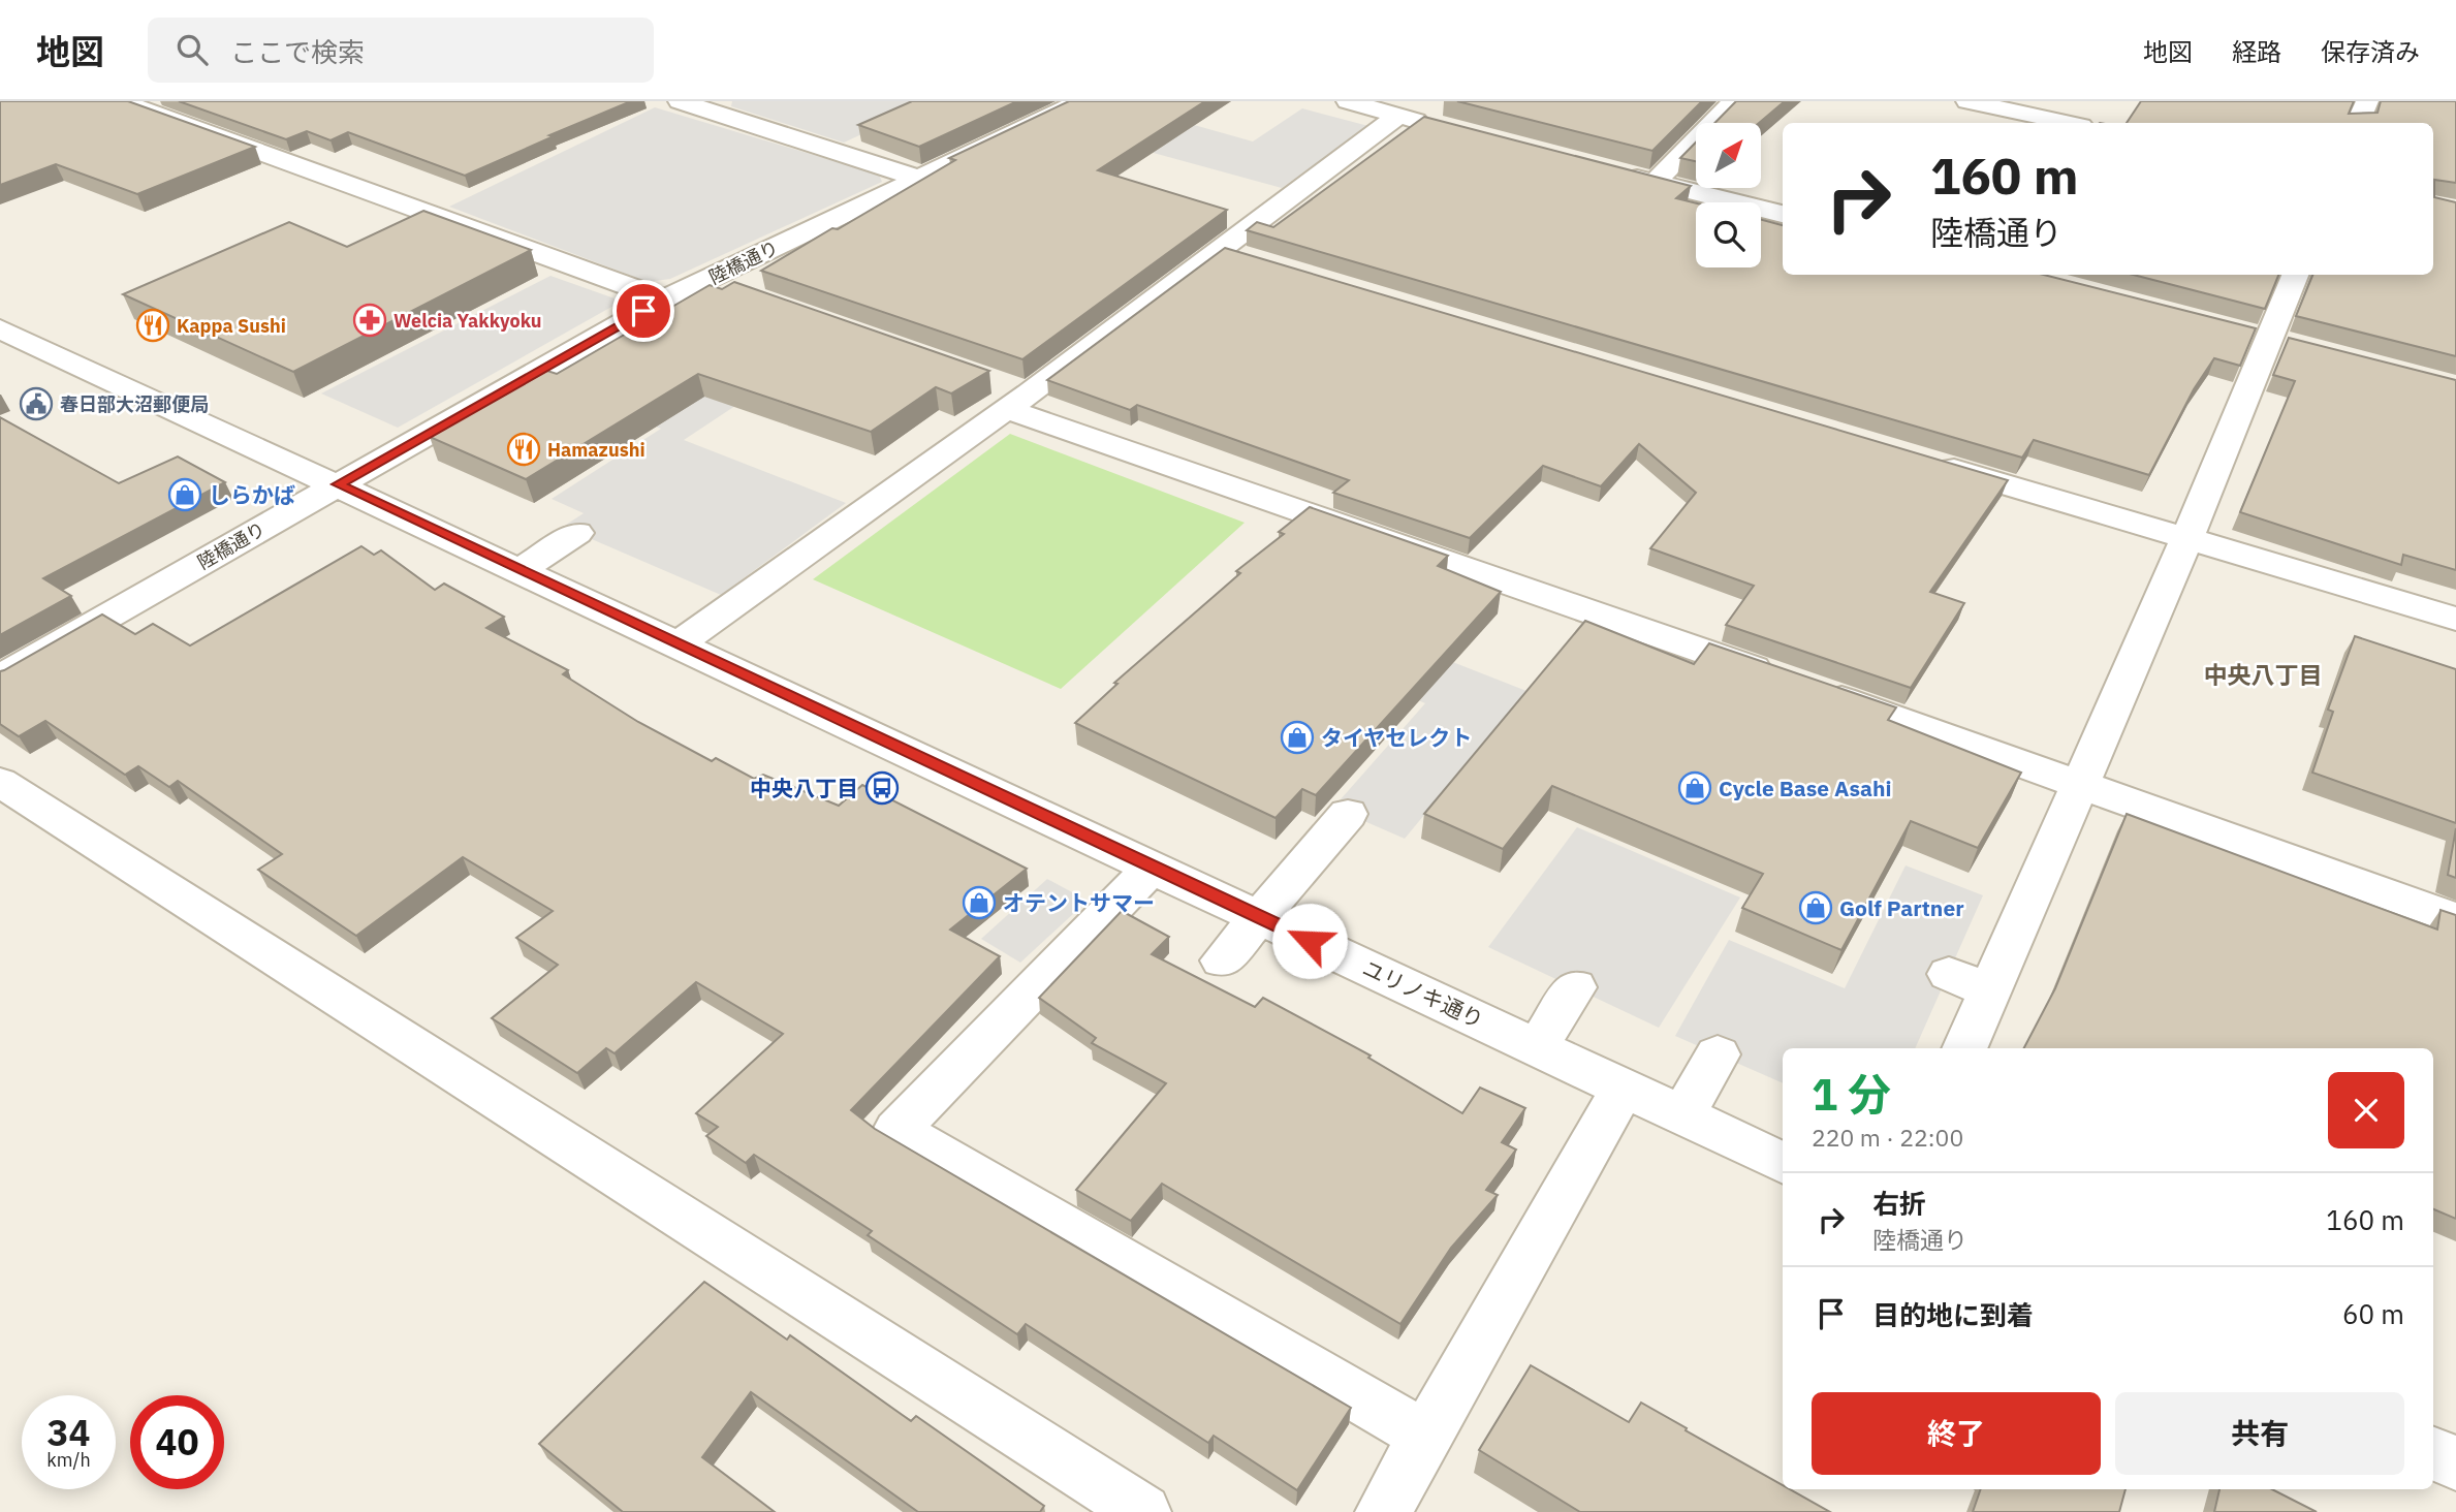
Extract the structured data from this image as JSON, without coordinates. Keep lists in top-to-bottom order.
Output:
{
  "streets": {
    "street": ["陸橋通り", "ユリノキ通り"]
  },
  "crossings": [
    ["陸橋通り", "ユリノキ通り"]
  ],
  "districts": ["中央八丁目"],
  "places": {
    "pharmacy": ["Welcia Yakkyoku"],
    "restaurant": ["Kappa Sushi", "Hamazushi"],
    "public building": ["春日部大沼郵便局"],
    "shop": [
      "しらかば",
      "タイヤセレクト",
      "Cycle Base Asahi",
      "オテントサマー",
      "Golf Partner"
    ],
    "bus stop": ["中央八丁目"]
  },
  "north": "top right",
  "page": {
    "header": "地図",
    "search": "ここで検索",
    "nav": ["地図", "経路", "保存済み"],
    "turn": ["160 m", "陸橋通り"],
    "heading": ["1 分", "220 m · 22:00"],
    "list": [
      {
        "name": "右折",
        "note": "陸橋通り",
        "value": "160 m"
      },
      {
        "name": "目的地に到着",
        "value": "60 m"
      }
    ],
    "buttons": ["終了", "共有"],
    "speed": "34 km/h",
    "limit": "40"
  }
}
